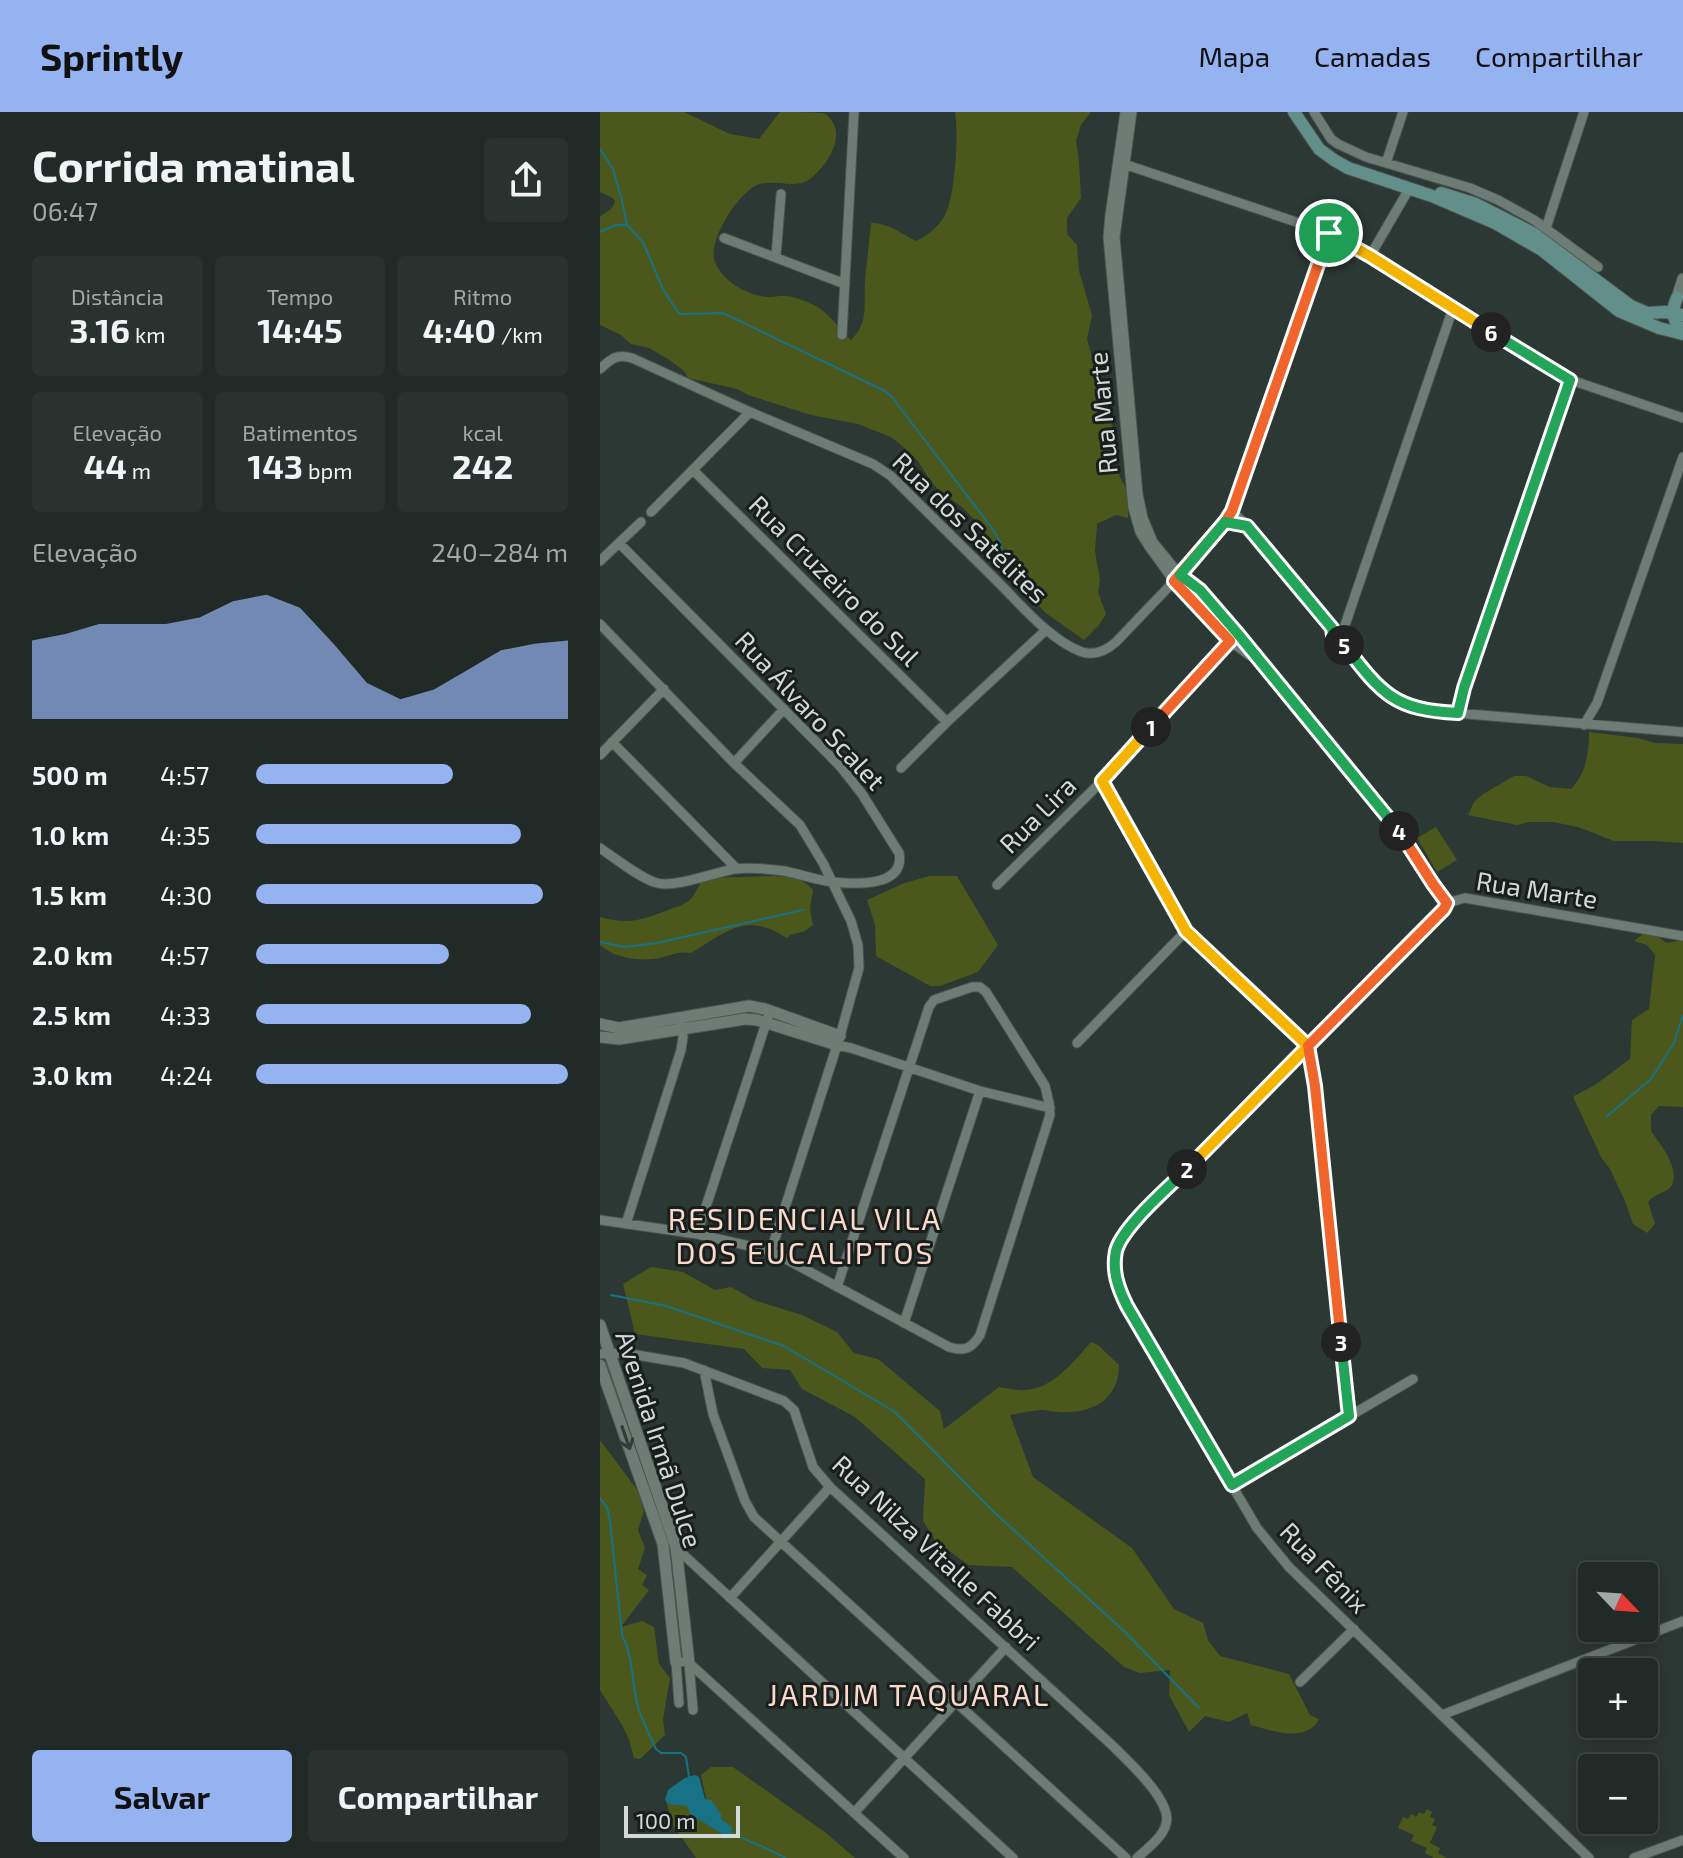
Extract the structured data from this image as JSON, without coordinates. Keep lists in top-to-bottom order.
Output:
{
  "streets": {
    "street": [
      "Rua Marte",
      "Rua dos Satélites",
      "Rua Cruzeiro do Sul",
      "Rua Álvaro Scalet",
      "Rua Lira",
      "Avenida Irmã Dulce",
      "Rua Nilza Vitalle Fabbri",
      "Rua Fênix"
    ]
  },
  "crossings": [
    ["Rua Marte", "Rua dos Satélites"],
    ["Rua Marte", "Rua Lira"],
    ["Rua Marte", "Rua Fênix"]
  ],
  "districts": ["RESIDENCIAL VILA DOS EUCALIPTOS", "JARDIM TAQUARAL"],
  "scale_bar": "100 m",
  "north": "bottom right",
  "page": {
    "header": "Sprintly",
    "nav": ["Mapa", "Camadas", "Compartilhar"],
    "heading": ["Corrida matinal", "06:47"],
    "stats": [
      ["Distância", "3.16 km"],
      ["Tempo", "14:45"],
      ["Ritmo", "4:40 /km"],
      ["Elevação", "44 m"],
      ["Batimentos", "143 bpm"],
      ["kcal", "242"]
    ],
    "pins": [
      "6",
      "5",
      "1",
      "4",
      "2",
      "3"
    ],
    "chart": ["Elevação", "240–284 m"],
    "list": [
      {
        "name": "500 m",
        "note": "4:57"
      },
      {
        "name": "1.0 km",
        "note": "4:35"
      },
      {
        "name": "1.5 km",
        "note": "4:30"
      },
      {
        "name": "2.0 km",
        "note": "4:57"
      },
      {
        "name": "2.5 km",
        "note": "4:33"
      },
      {
        "name": "3.0 km",
        "note": "4:24"
      }
    ],
    "map_buttons": ["+", "−"],
    "buttons": ["Salvar", "Compartilhar"],
    "scale": "100 m"
  }
}
